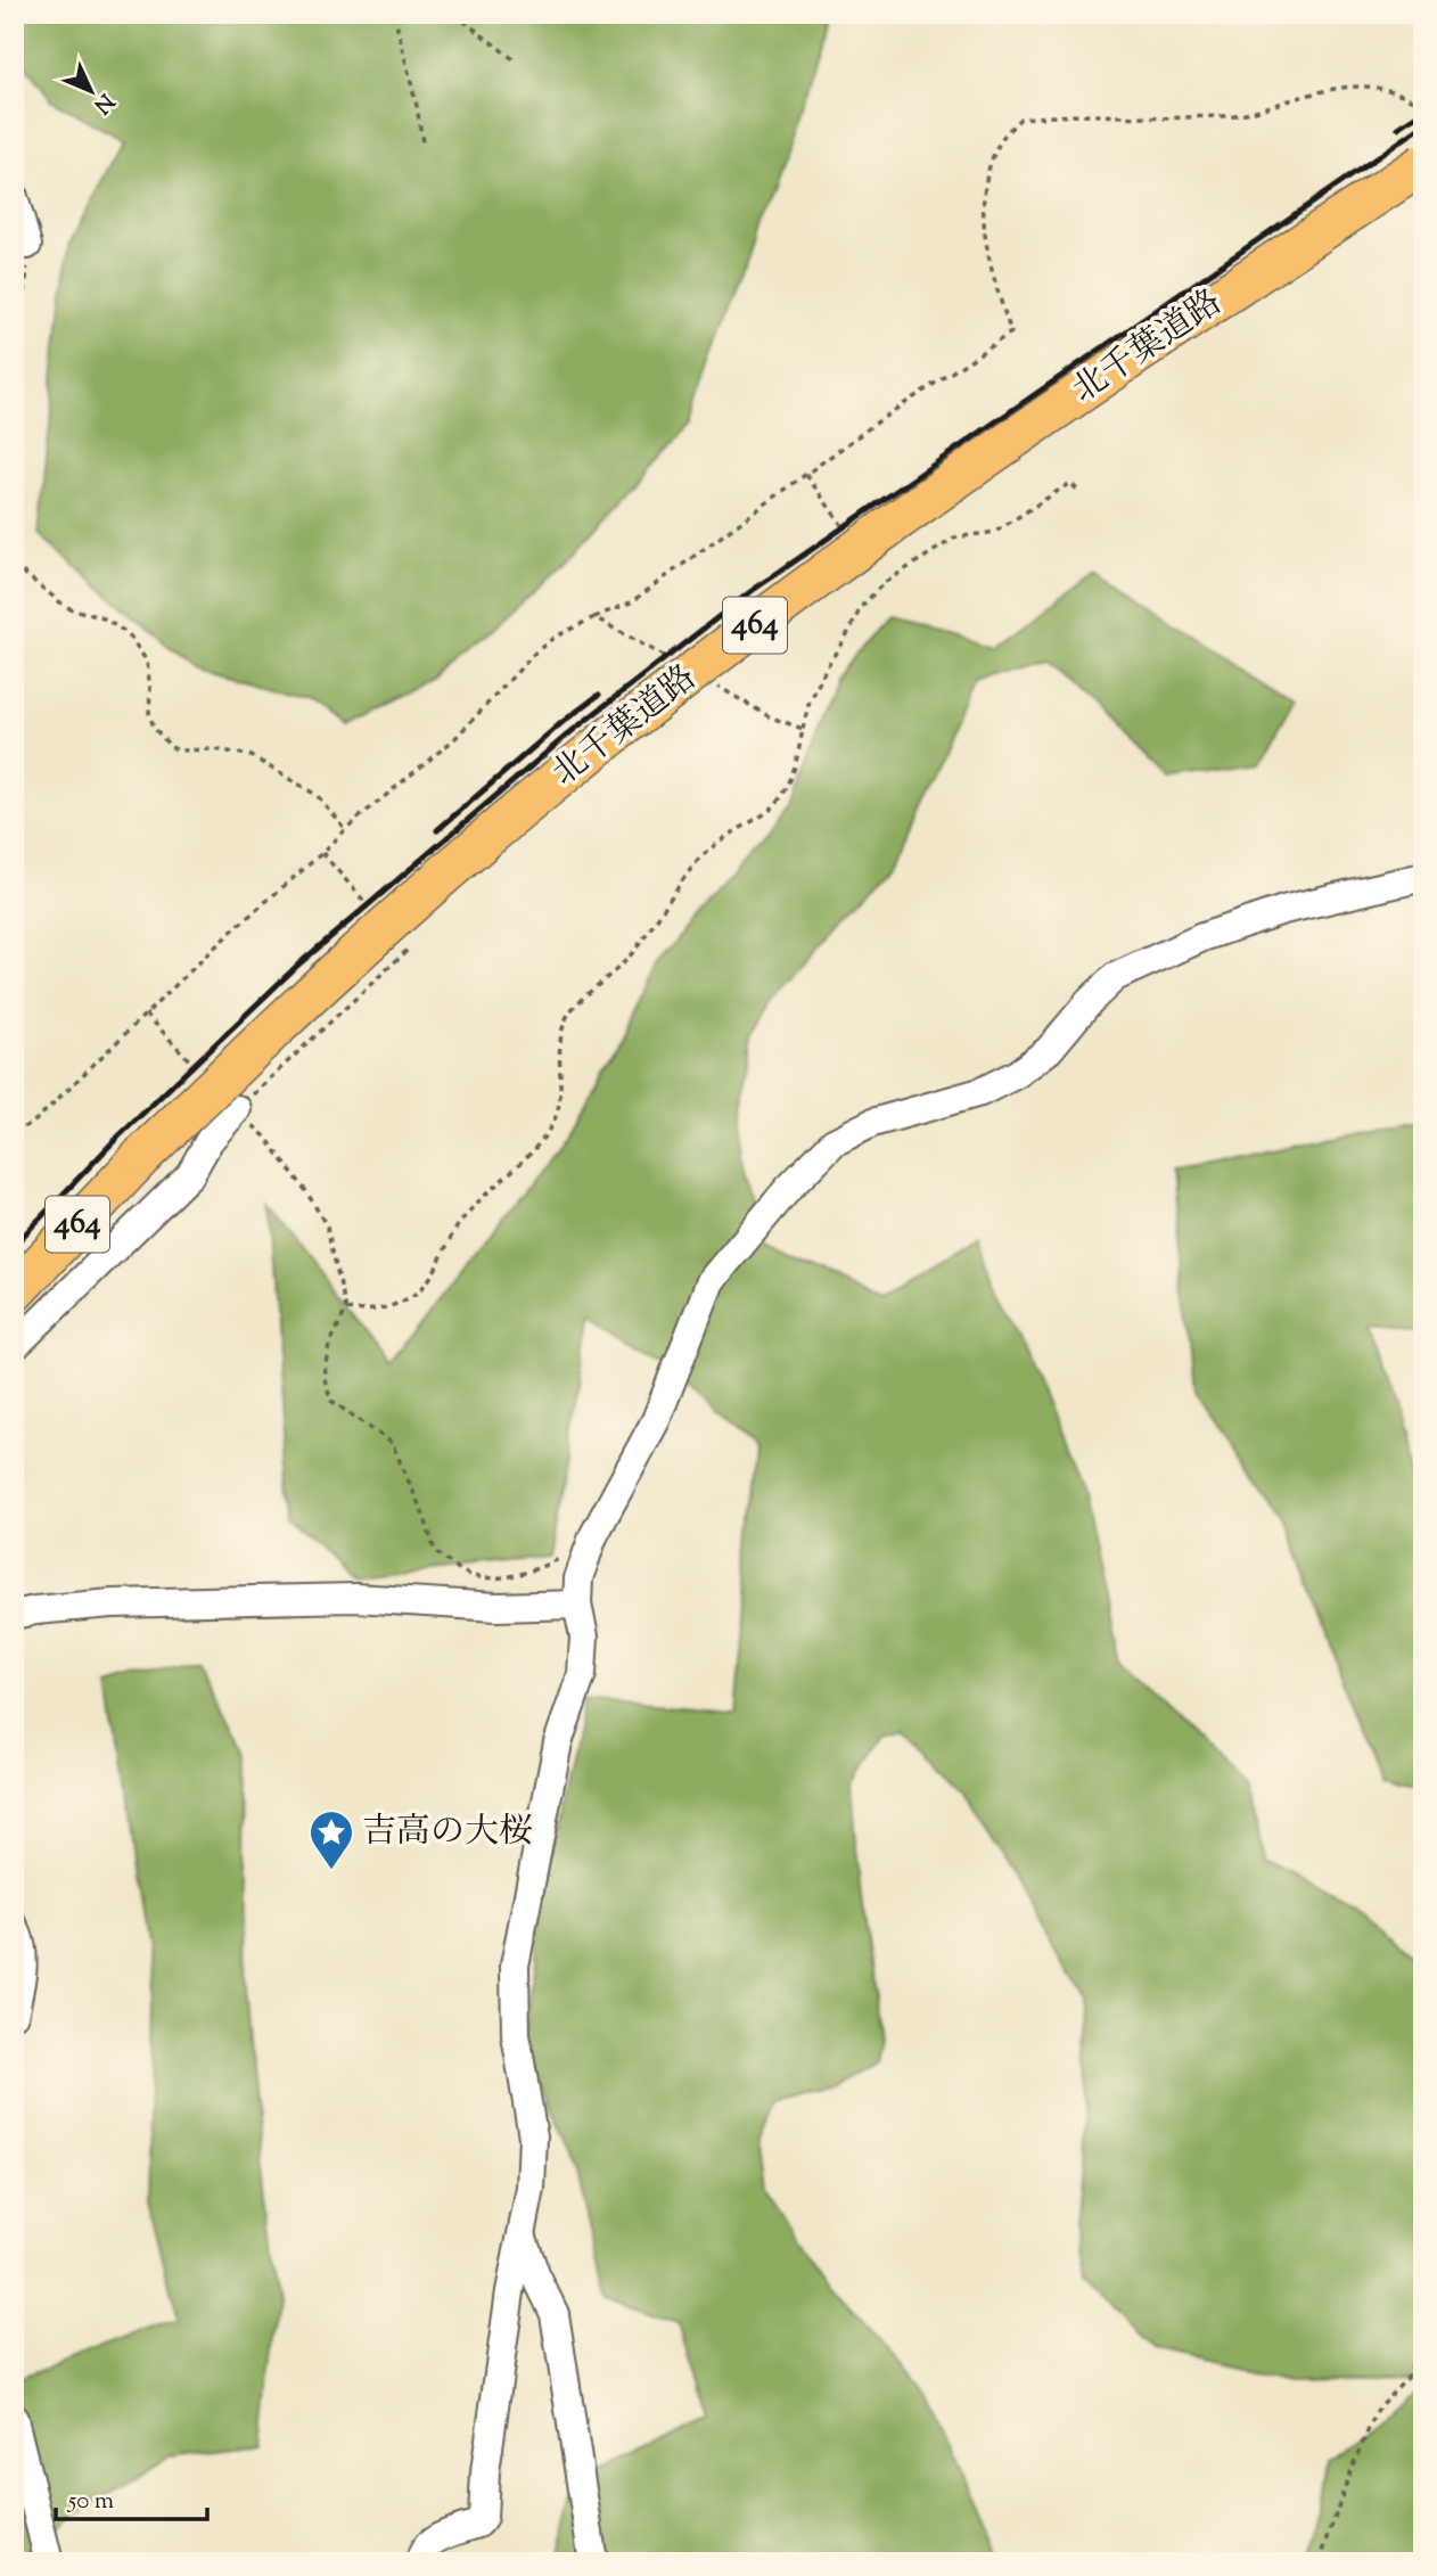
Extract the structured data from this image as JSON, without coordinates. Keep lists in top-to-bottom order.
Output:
{
  "streets": {
    "highway": ["北千葉道路", "464"]
  },
  "places": {
    "place": ["吉高の大桜"]
  },
  "scale_bar": "50 m",
  "north": "bottom right"
}
